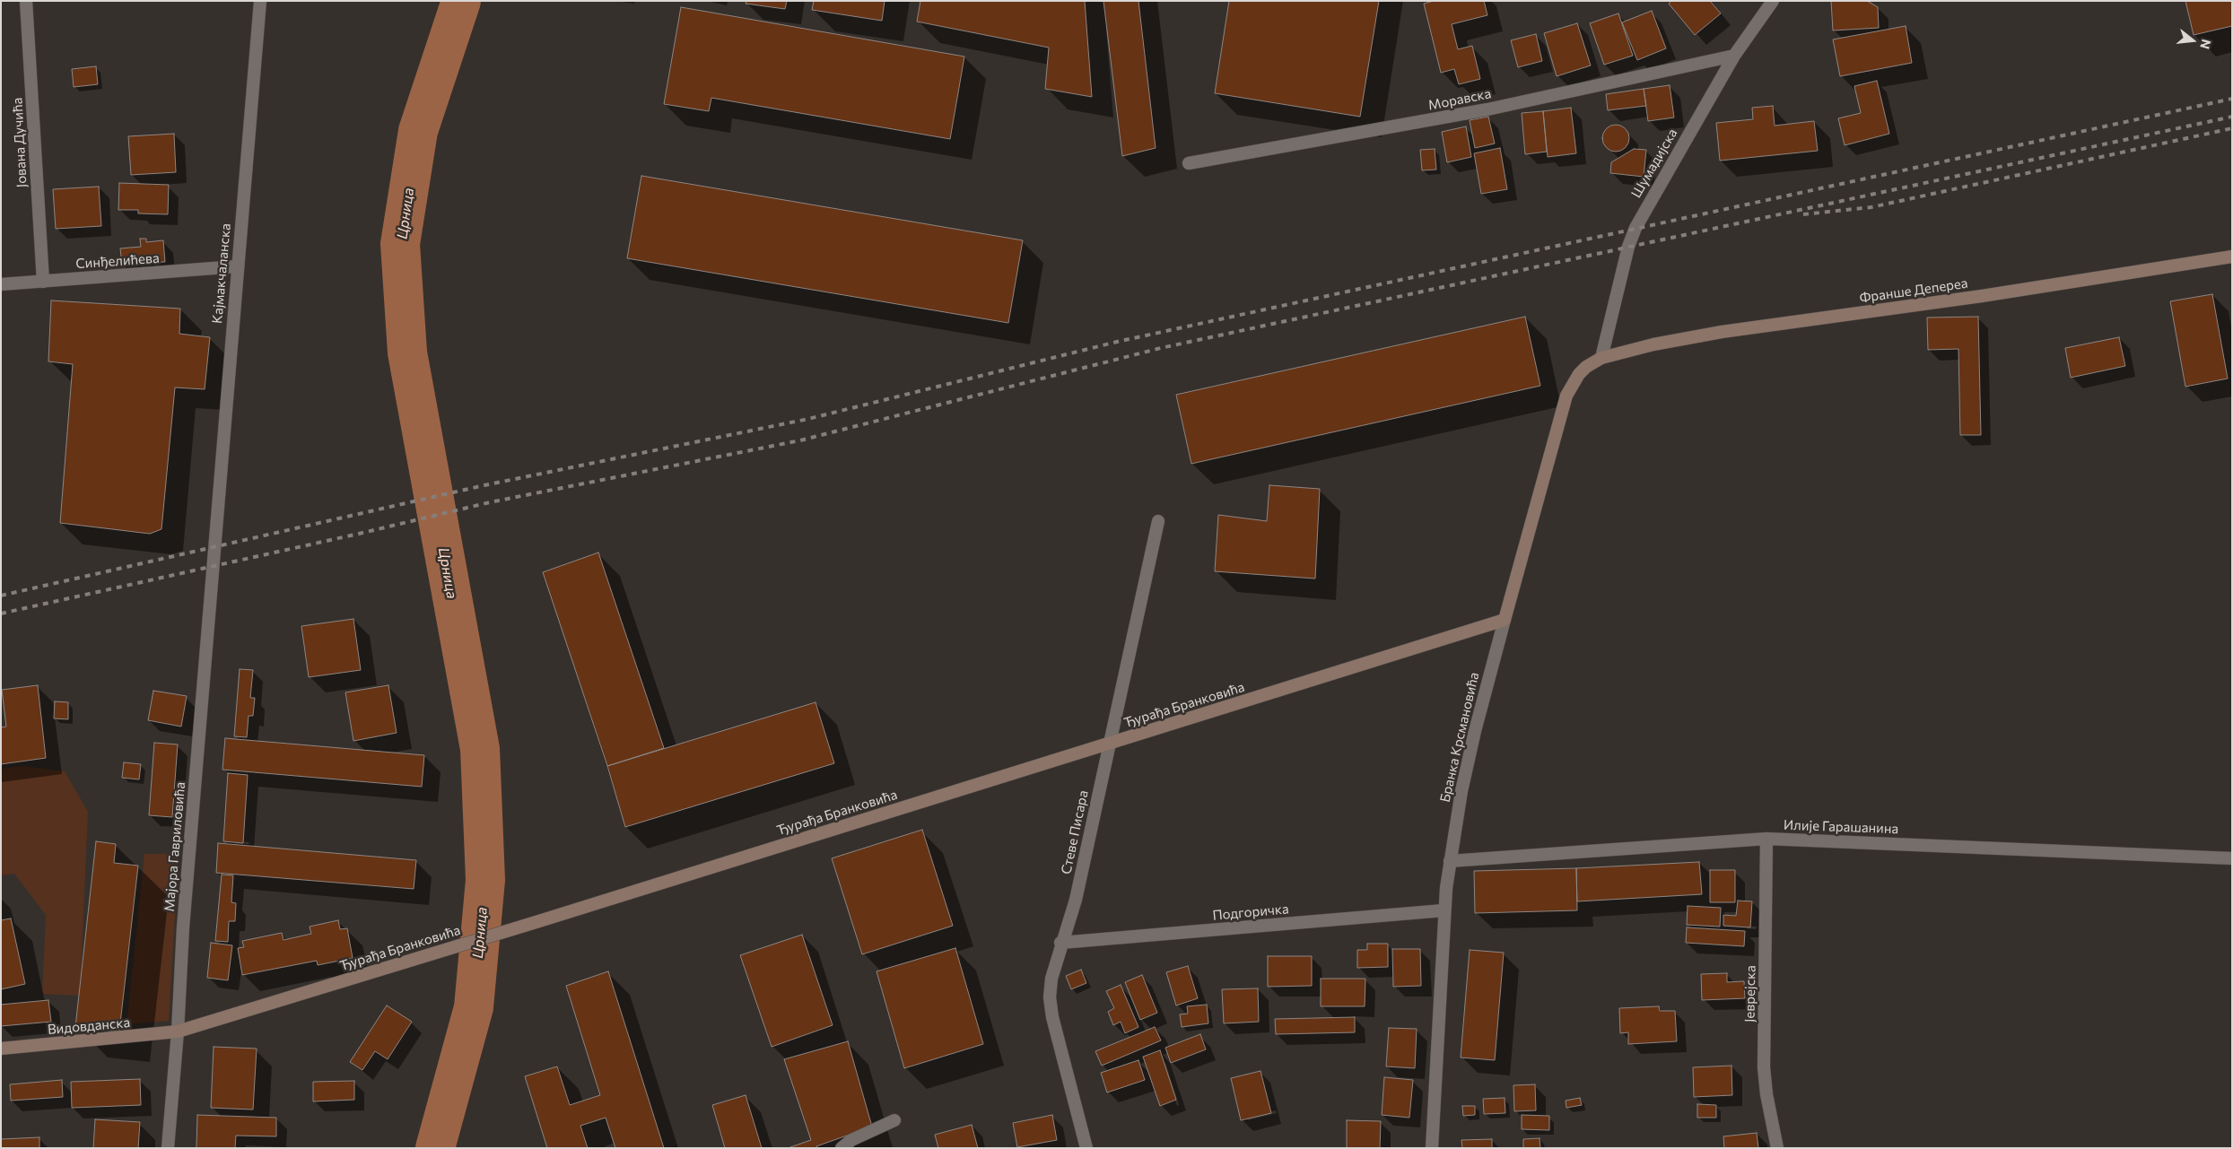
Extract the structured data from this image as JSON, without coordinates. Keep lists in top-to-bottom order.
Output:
{
  "streets": {
    "main road": [
      "Франше Депереа",
      "Ђурађа Бранковића",
      "Бранка Крсмановића",
      "Видовданска"
    ],
    "street": [
      "Моравска",
      "Јована Дучића",
      "Шумадијска",
      "Синђелићева",
      "Кајмакчаланска",
      "Илије Гарашанина",
      "Стеве Писара",
      "Мајора Гавриловића",
      "Подгоричка",
      "Јеврејска"
    ]
  },
  "crossings": [
    ["Моравска", "Шумадијска"],
    ["Јована Дучића", "Синђелићева"],
    ["Шумадијска", "Франше Депереа"],
    ["Шумадијска", "Бранка Крсмановића"],
    ["Синђелићева", "Кајмакчаланска"],
    ["Кајмакчаланска", "Мајора Гавриловића"],
    ["Франше Депереа", "Бранка Крсмановића"],
    ["Ђурађа Бранковића", "Бранка Крсмановића"],
    ["Ђурађа Бранковића", "Стеве Писара"],
    ["Ђурађа Бранковића", "Мајора Гавриловића"],
    ["Ђурађа Бранковића", "Видовданска"],
    ["Бранка Крсмановића", "Илије Гарашанина"],
    ["Бранка Крсмановића", "Подгоричка"],
    ["Илије Гарашанина", "Јеврејска"],
    ["Стеве Писара", "Подгоричка"],
    ["Мајора Гавриловића", "Видовданска"]
  ],
  "water": ["Црница"],
  "north": "right"
}
